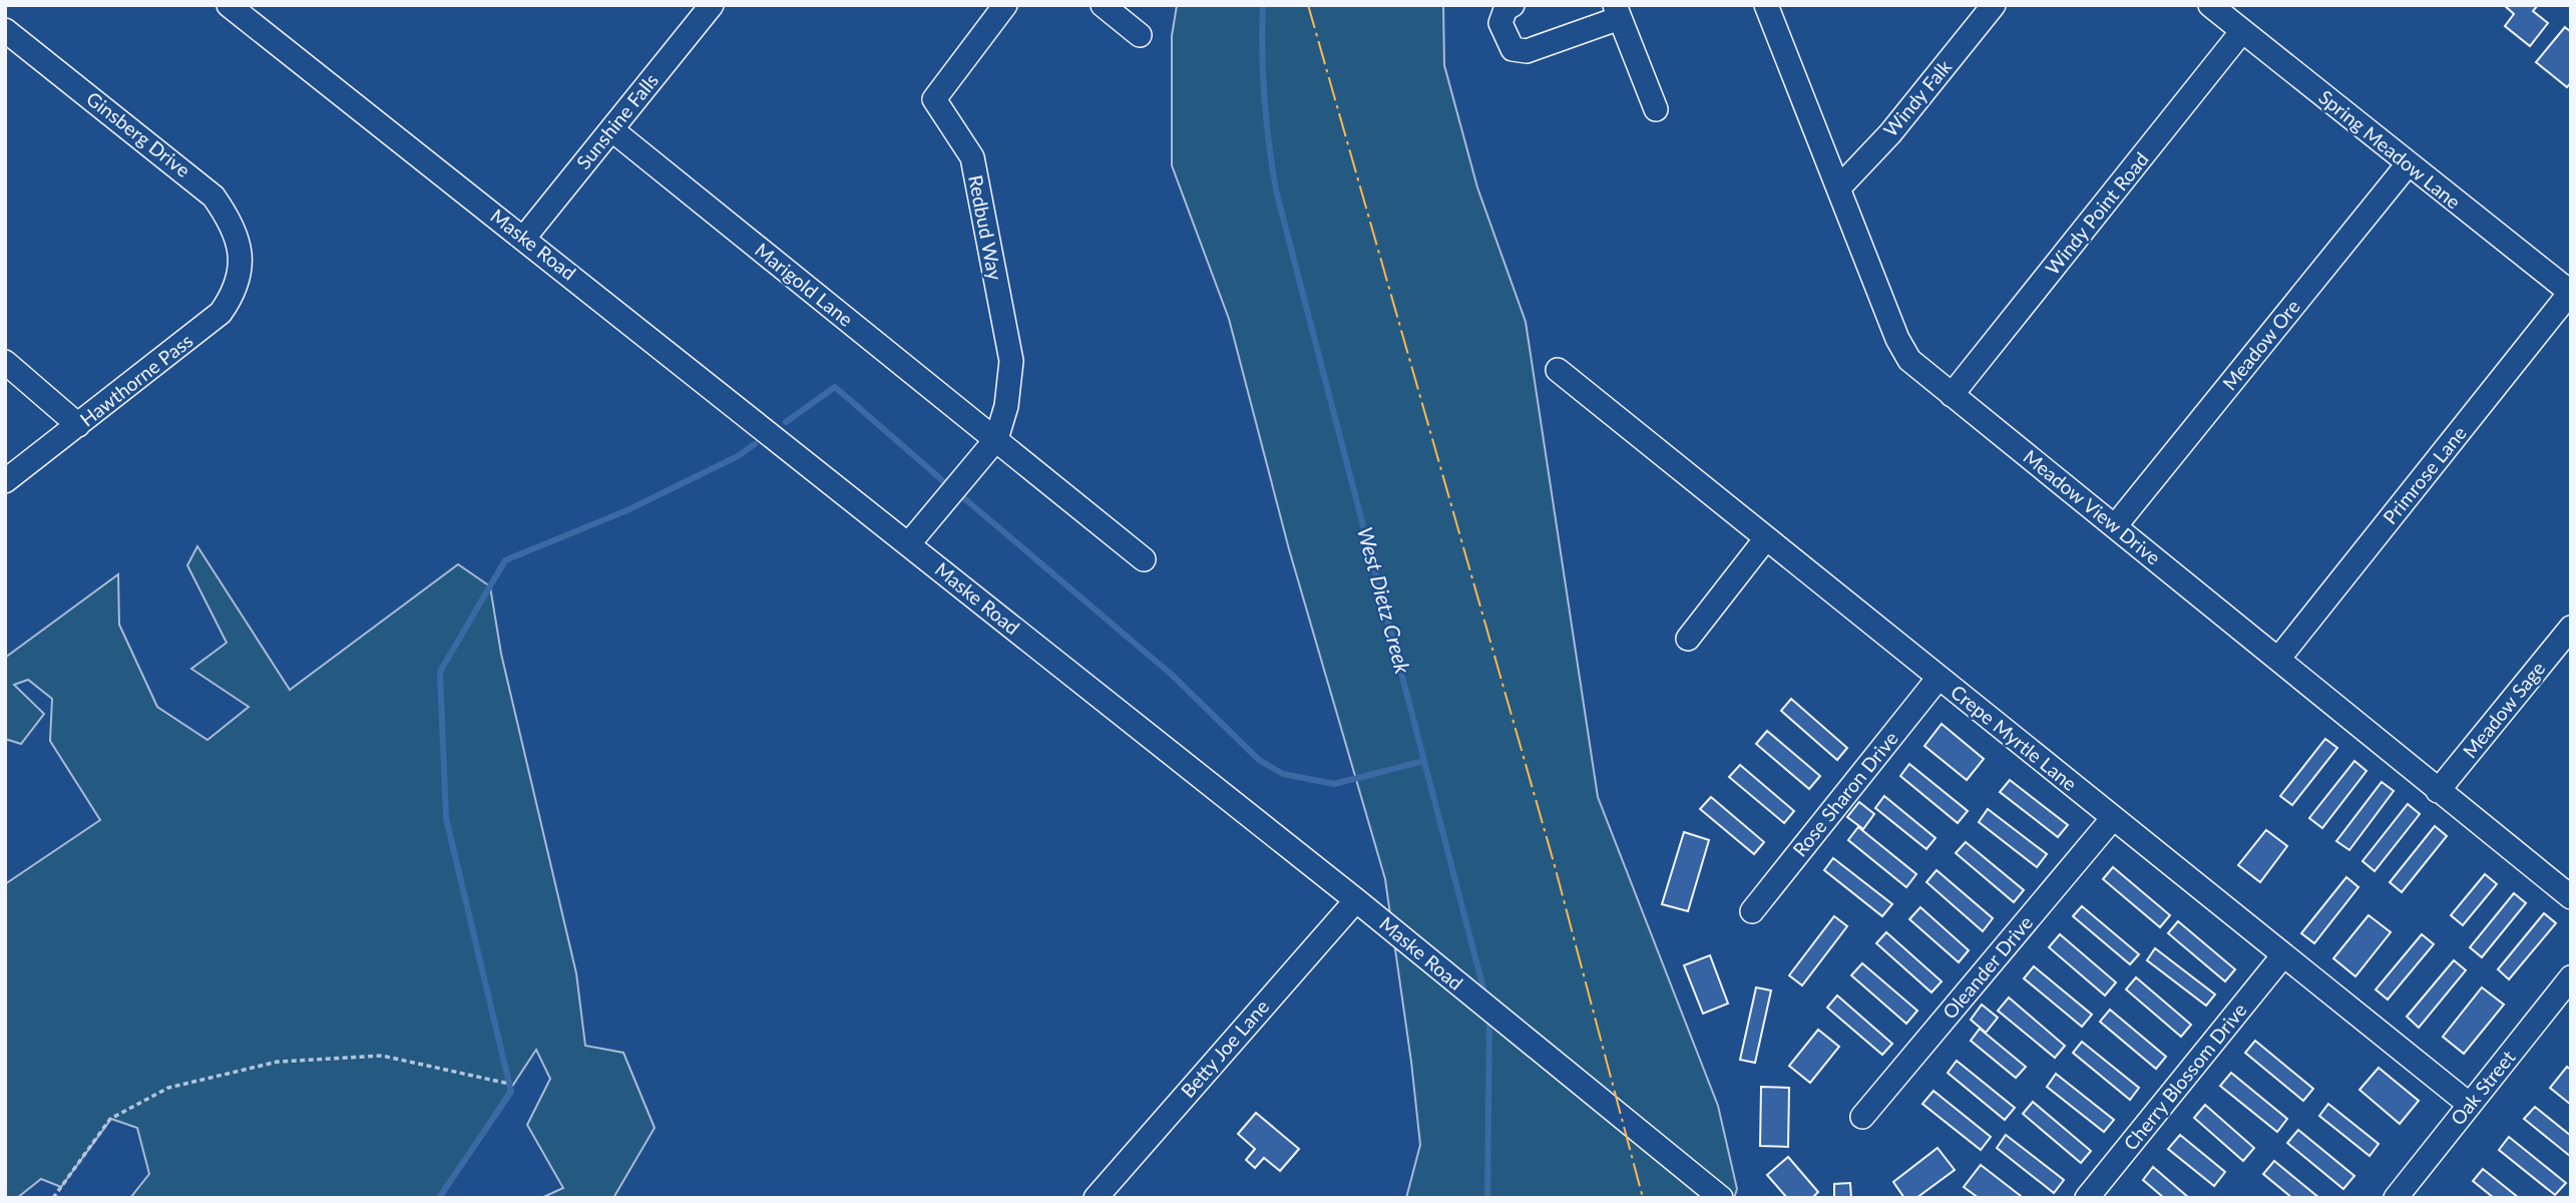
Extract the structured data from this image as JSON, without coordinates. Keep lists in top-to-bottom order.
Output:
{
  "streets": {
    "street": [
      "Windy Falk",
      "Sunshine Falls",
      "Ginsberg Drive",
      "Spring Meadow Lane",
      "Windy Point Road",
      "Redbud Way",
      "Maske Road",
      "Marigold Lane",
      "Meadow Ore",
      "Hawthorne Pass",
      "Primrose Lane",
      "Meadow View Drive",
      "Meadow Sage",
      "Crepe Myrtle Lane",
      "Rose Sharon Drive",
      "Oleander Drive",
      "Betty Joe Lane",
      "Cherry Blossom Drive",
      "Oak Street"
    ]
  },
  "crossings": [
    ["Windy Falk", "Meadow View Drive"],
    ["Sunshine Falls", "Maske Road"],
    ["Sunshine Falls", "Marigold Lane"],
    ["Ginsberg Drive", "Hawthorne Pass"],
    ["Spring Meadow Lane", "Windy Point Road"],
    ["Spring Meadow Lane", "Meadow Ore"],
    ["Spring Meadow Lane", "Primrose Lane"],
    ["Windy Point Road", "Meadow View Drive"],
    ["Redbud Way", "Marigold Lane"],
    ["Maske Road", "Betty Joe Lane"],
    ["Meadow Ore", "Meadow View Drive"],
    ["Primrose Lane", "Meadow View Drive"],
    ["Meadow View Drive", "Meadow Sage"],
    ["Crepe Myrtle Lane", "Rose Sharon Drive"],
    ["Crepe Myrtle Lane", "Oleander Drive"],
    ["Crepe Myrtle Lane", "Cherry Blossom Drive"],
    ["Crepe Myrtle Lane", "Oak Street"]
  ],
  "water": ["West Dietz Creek"]
}
